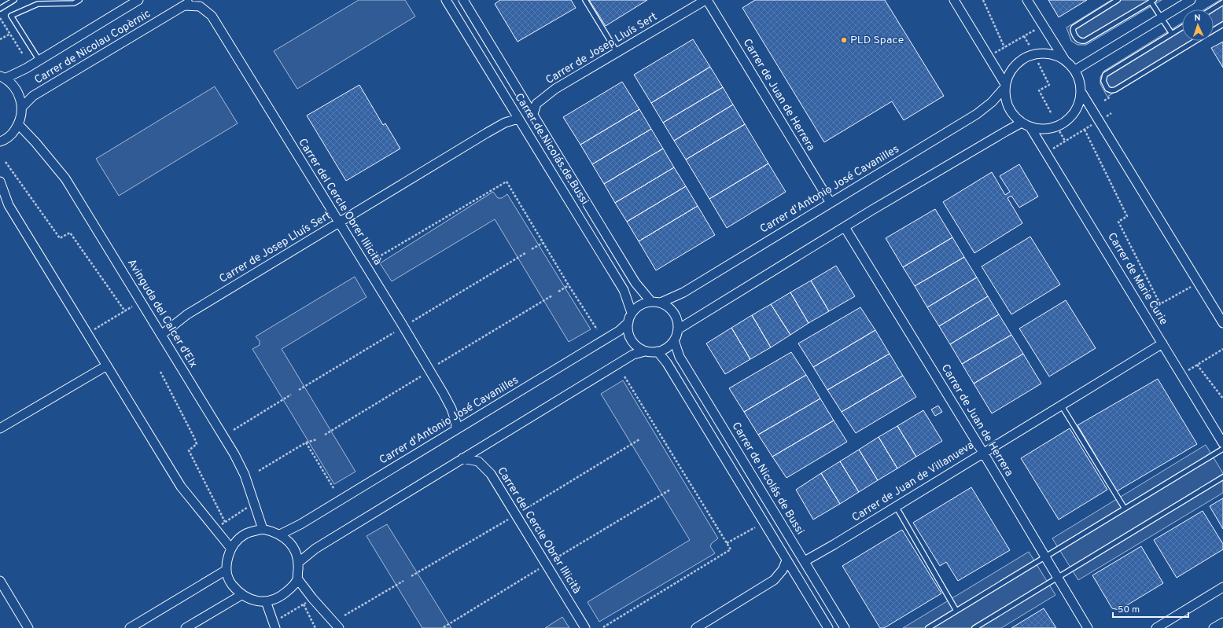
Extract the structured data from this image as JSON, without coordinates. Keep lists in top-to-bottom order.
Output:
{
  "streets": {
    "street": [
      "Carrer de Nicolau Copèrnic",
      "Carrer de Josep Lluís Sert",
      "Carrer de Juan de Herrera",
      "Carrer de Nicolás de Bussi",
      "Carrer d'Antonio José Cavanilles",
      "Carrer del Cercle Obrer Il·licità",
      "Carrer de Marie Curie",
      "Avinguda del Calcer d'Elx",
      "Carrer de Juan de Villanueva"
    ]
  },
  "crossings": [
    ["Carrer de Nicolau Copèrnic", "Carrer del Cercle Obrer Il·licità"],
    ["Carrer de Josep Lluís Sert", "Carrer de Juan de Herrera"],
    ["Carrer de Josep Lluís Sert", "Carrer de Nicolás de Bussi"],
    ["Carrer de Josep Lluís Sert", "Carrer del Cercle Obrer Il·licità"],
    ["Carrer de Josep Lluís Sert", "Avinguda del Calcer d'Elx"],
    ["Carrer de Juan de Herrera", "Carrer d'Antonio José Cavanilles"],
    ["Carrer de Juan de Herrera", "Carrer de Juan de Villanueva"],
    ["Carrer de Nicolás de Bussi", "Carrer d'Antonio José Cavanilles"],
    ["Carrer de Nicolás de Bussi", "Carrer de Juan de Villanueva"],
    ["Carrer d'Antonio José Cavanilles", "Carrer del Cercle Obrer Il·licità"],
    ["Carrer d'Antonio José Cavanilles", "Carrer de Marie Curie"],
    ["Carrer d'Antonio José Cavanilles", "Avinguda del Calcer d'Elx"],
    ["Carrer de Marie Curie", "Carrer de Juan de Villanueva"]
  ],
  "places": ["PLD Space"],
  "scale_bar": "50 m",
  "north": "top"
}
